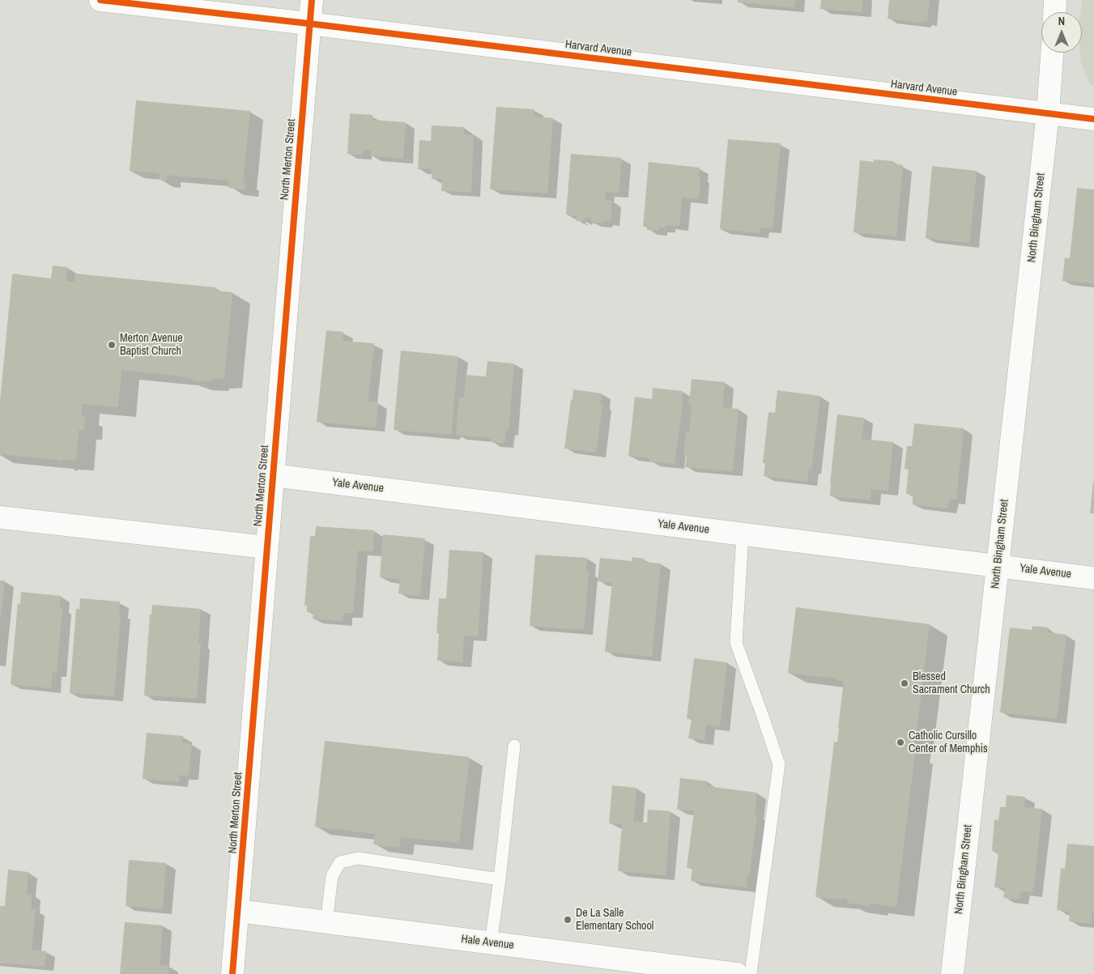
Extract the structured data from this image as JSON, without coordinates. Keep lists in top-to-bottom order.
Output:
{
  "streets": {
    "street": [
      "Harvard Avenue",
      "North Merton Street",
      "North Bingham Street",
      "Yale Avenue",
      "Hale Avenue"
    ]
  },
  "crossings": [
    ["Harvard Avenue", "North Merton Street"],
    ["Harvard Avenue", "North Bingham Street"],
    ["North Merton Street", "Yale Avenue"],
    ["North Merton Street", "Hale Avenue"],
    ["North Bingham Street", "Yale Avenue"]
  ],
  "places": [
    "Merton Avenue Baptist Church",
    "Blessed Sacrament Church",
    "Catholic Cursillo Center of Memphis",
    "De La Salle Elementary School"
  ],
  "north": "top"
}
